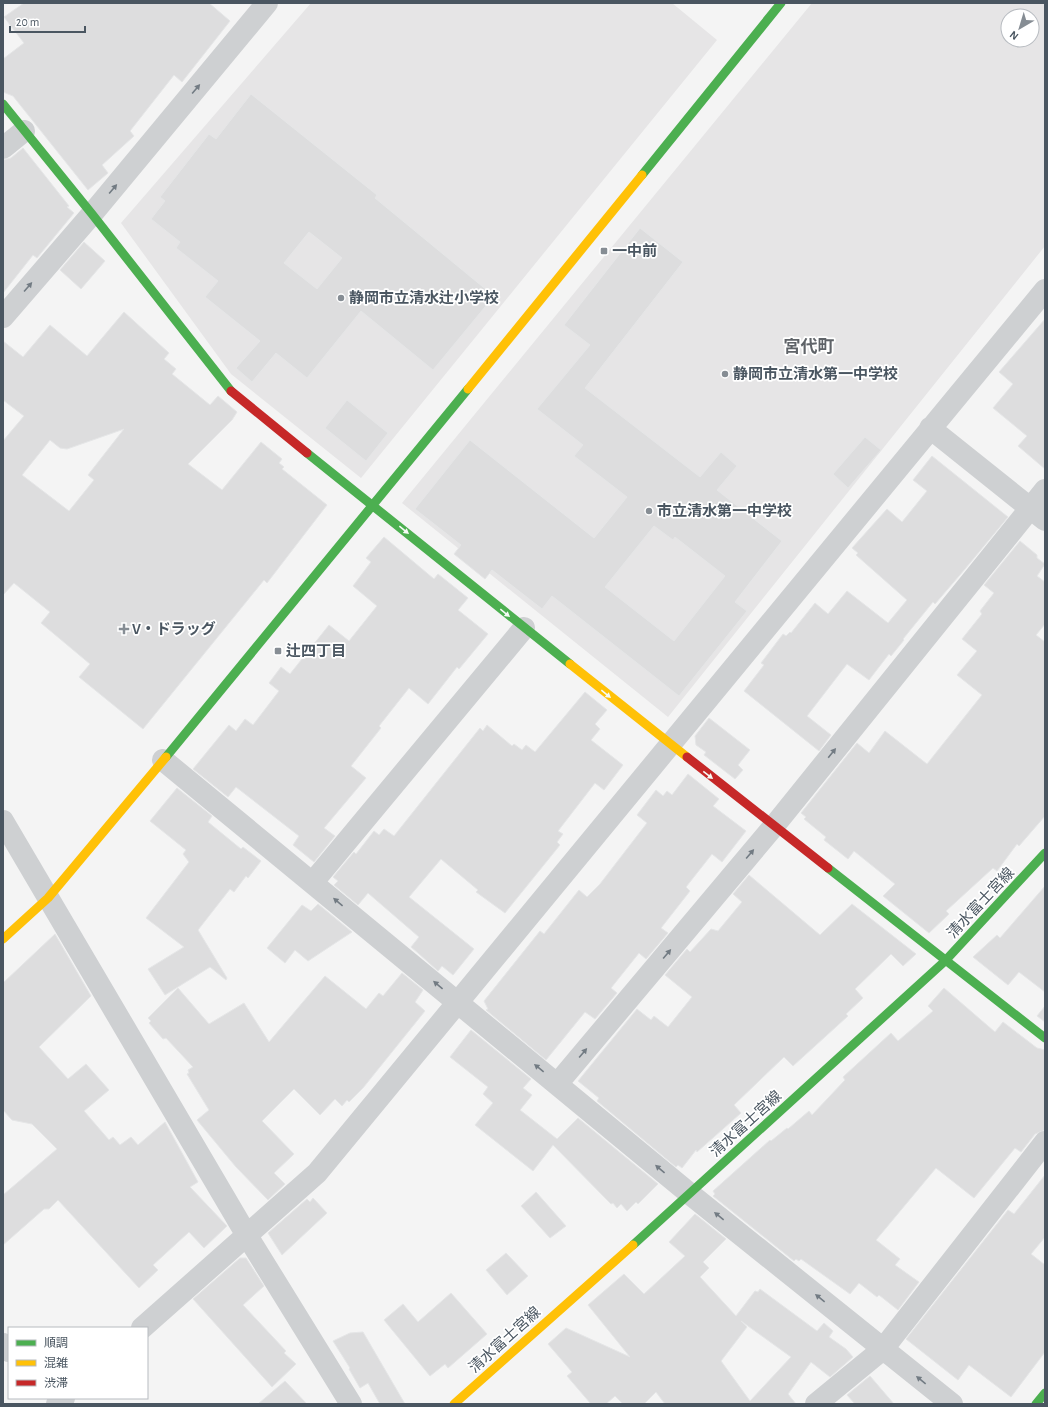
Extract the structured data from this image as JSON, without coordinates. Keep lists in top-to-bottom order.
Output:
{
  "streets": {
    "street": ["清水富士宮線"]
  },
  "districts": ["宮代町"],
  "places": {
    "transit": ["一中前", "辻四丁目"],
    "other": ["静岡市立清水辻小学校", "静岡市立清水第一中学校", "市立清水第一中学校"],
    "health": ["V・ドラッグ"]
  },
  "legend": ["順調", "混雑", "渋滞"],
  "scale_bar": "20 m",
  "north": "bottom left"
}
